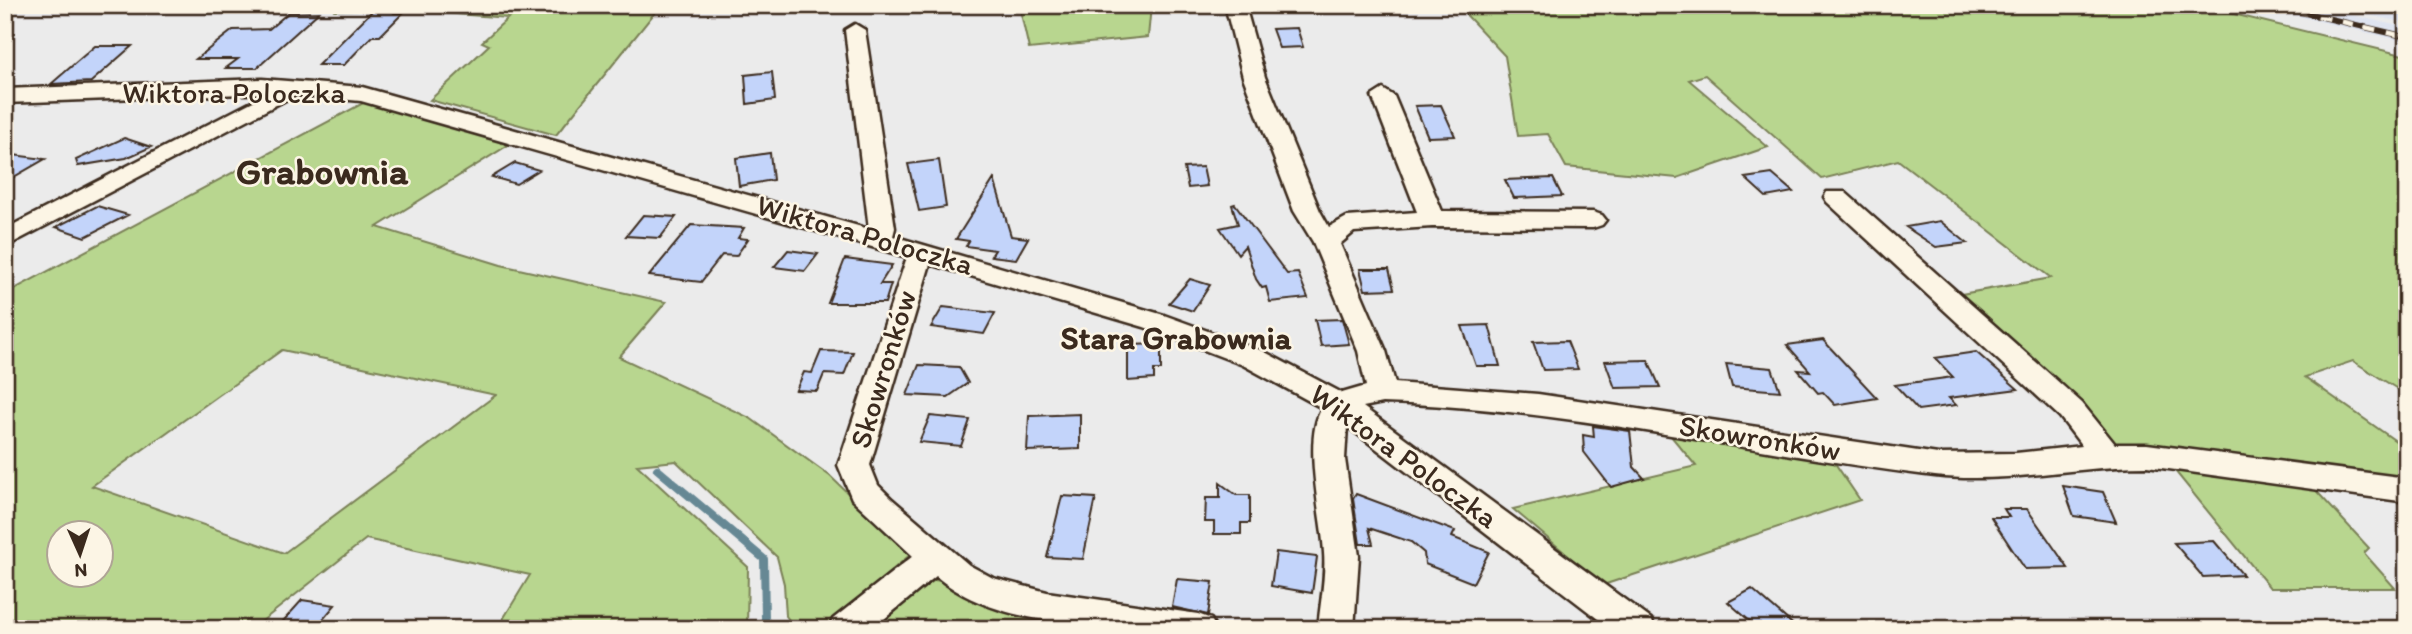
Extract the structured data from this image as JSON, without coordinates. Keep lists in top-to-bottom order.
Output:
{
  "streets": {
    "street": ["Wiktora Poloczka", "Skowronków"]
  },
  "crossings": [
    ["Wiktora Poloczka", "Skowronków"]
  ],
  "districts": ["Grabownia", "Stara Grabownia"],
  "north": "bottom"
}
